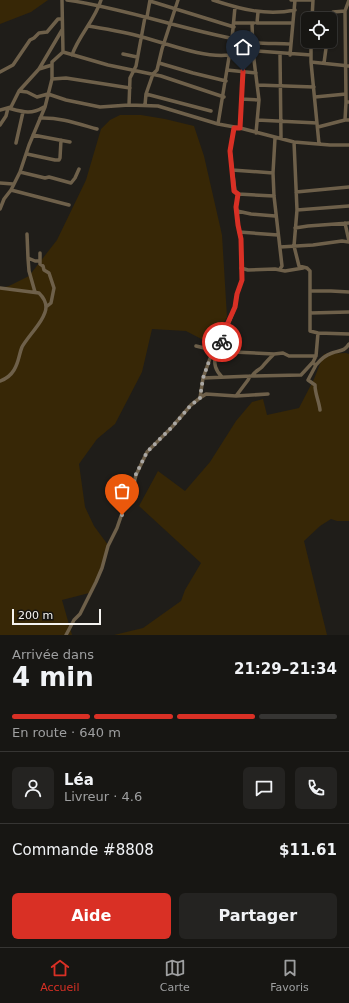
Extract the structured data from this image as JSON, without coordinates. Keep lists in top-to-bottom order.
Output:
{
  "scale_bar": "200 m",
  "page": {
    "scale": "200 m",
    "heading": ["4 min", "Arrivée dans", "21:29–21:34"],
    "panel": [
      "Léa",
      "Livreur · 4.6",
      "Commande #8808",
      "$11.61"
    ],
    "bar": "En route · 640 m",
    "buttons": ["Aide", "Partager"],
    "tabs": ["Accueil", "Carte", "Favoris"]
  }
}
